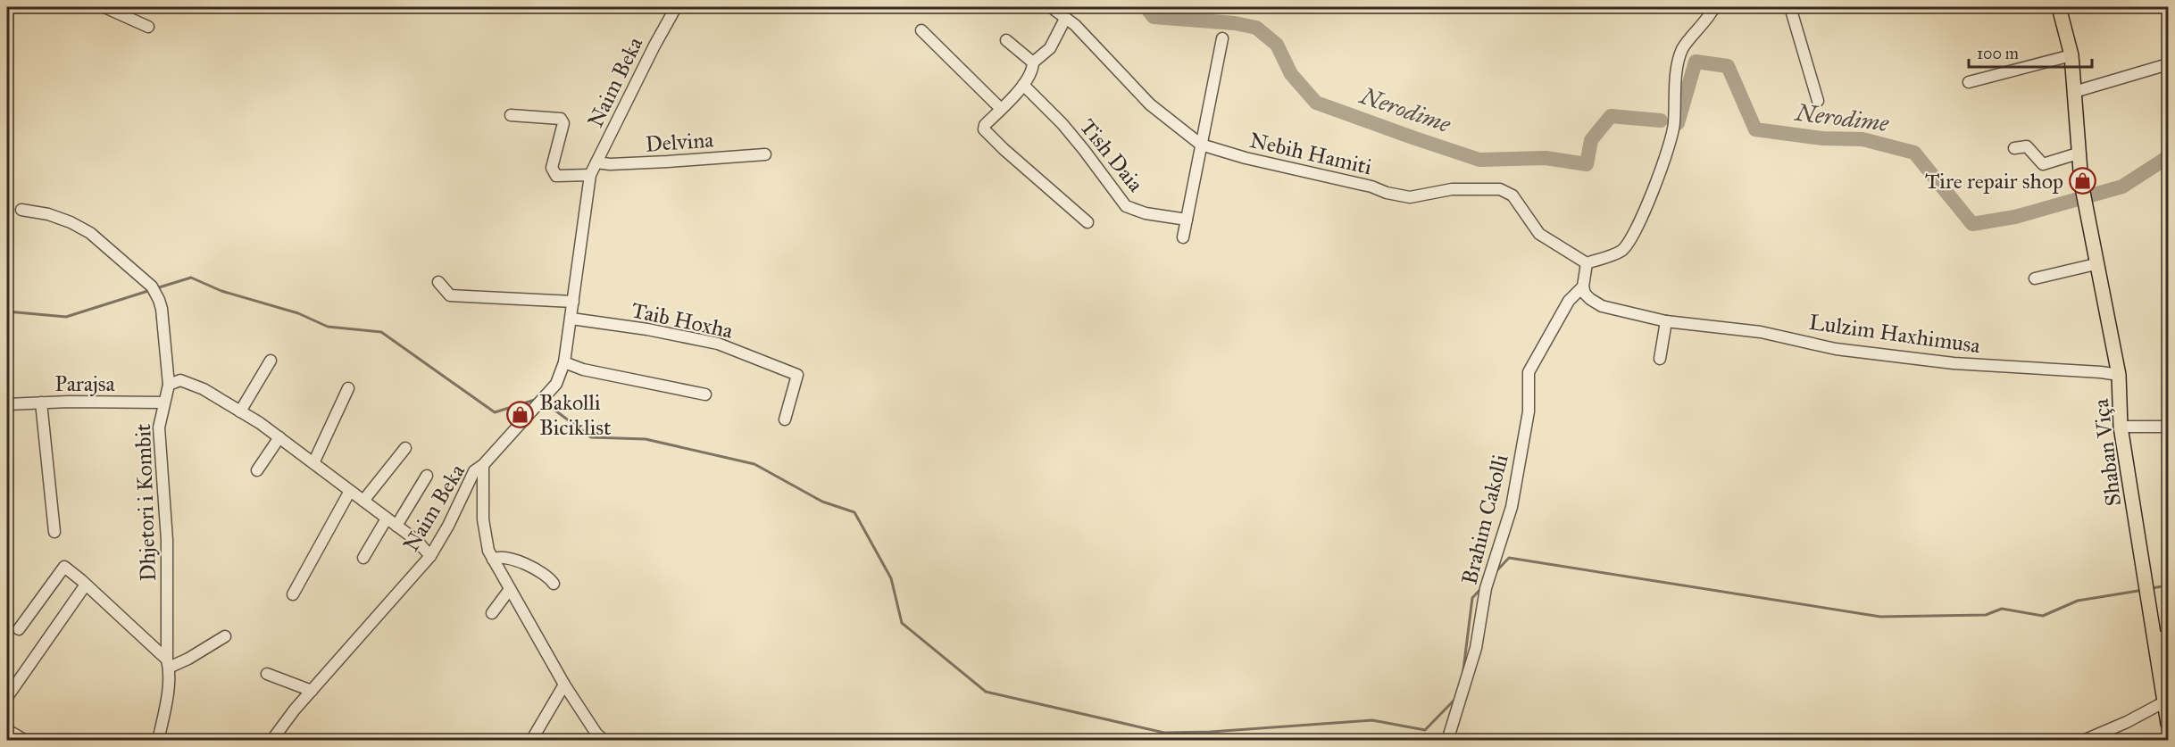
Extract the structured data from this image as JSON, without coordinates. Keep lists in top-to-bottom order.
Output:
{
  "streets": {
    "main road": ["Shaban Viça"],
    "street": [
      "Naim Beka",
      "Delvina",
      "Nebih Hamiti",
      "Tish Daia",
      "Taib Hoxha",
      "Lulzim Haxhimusa",
      "Parajsa",
      "Dhjetori i Kombit",
      "Brahim Cakolli"
    ]
  },
  "crossings": [
    ["Naim Beka", "Delvina"],
    ["Naim Beka", "Taib Hoxha"],
    ["Lulzim Haxhimusa", "Shaban Viça"],
    ["Lulzim Haxhimusa", "Brahim Cakolli"],
    ["Parajsa", "Dhjetori i Kombit"]
  ],
  "water": ["Nerodime"],
  "places": {
    "shop": ["Tire repair shop", "Bakolli Biciklist"]
  },
  "scale_bar": "100 m"
}
